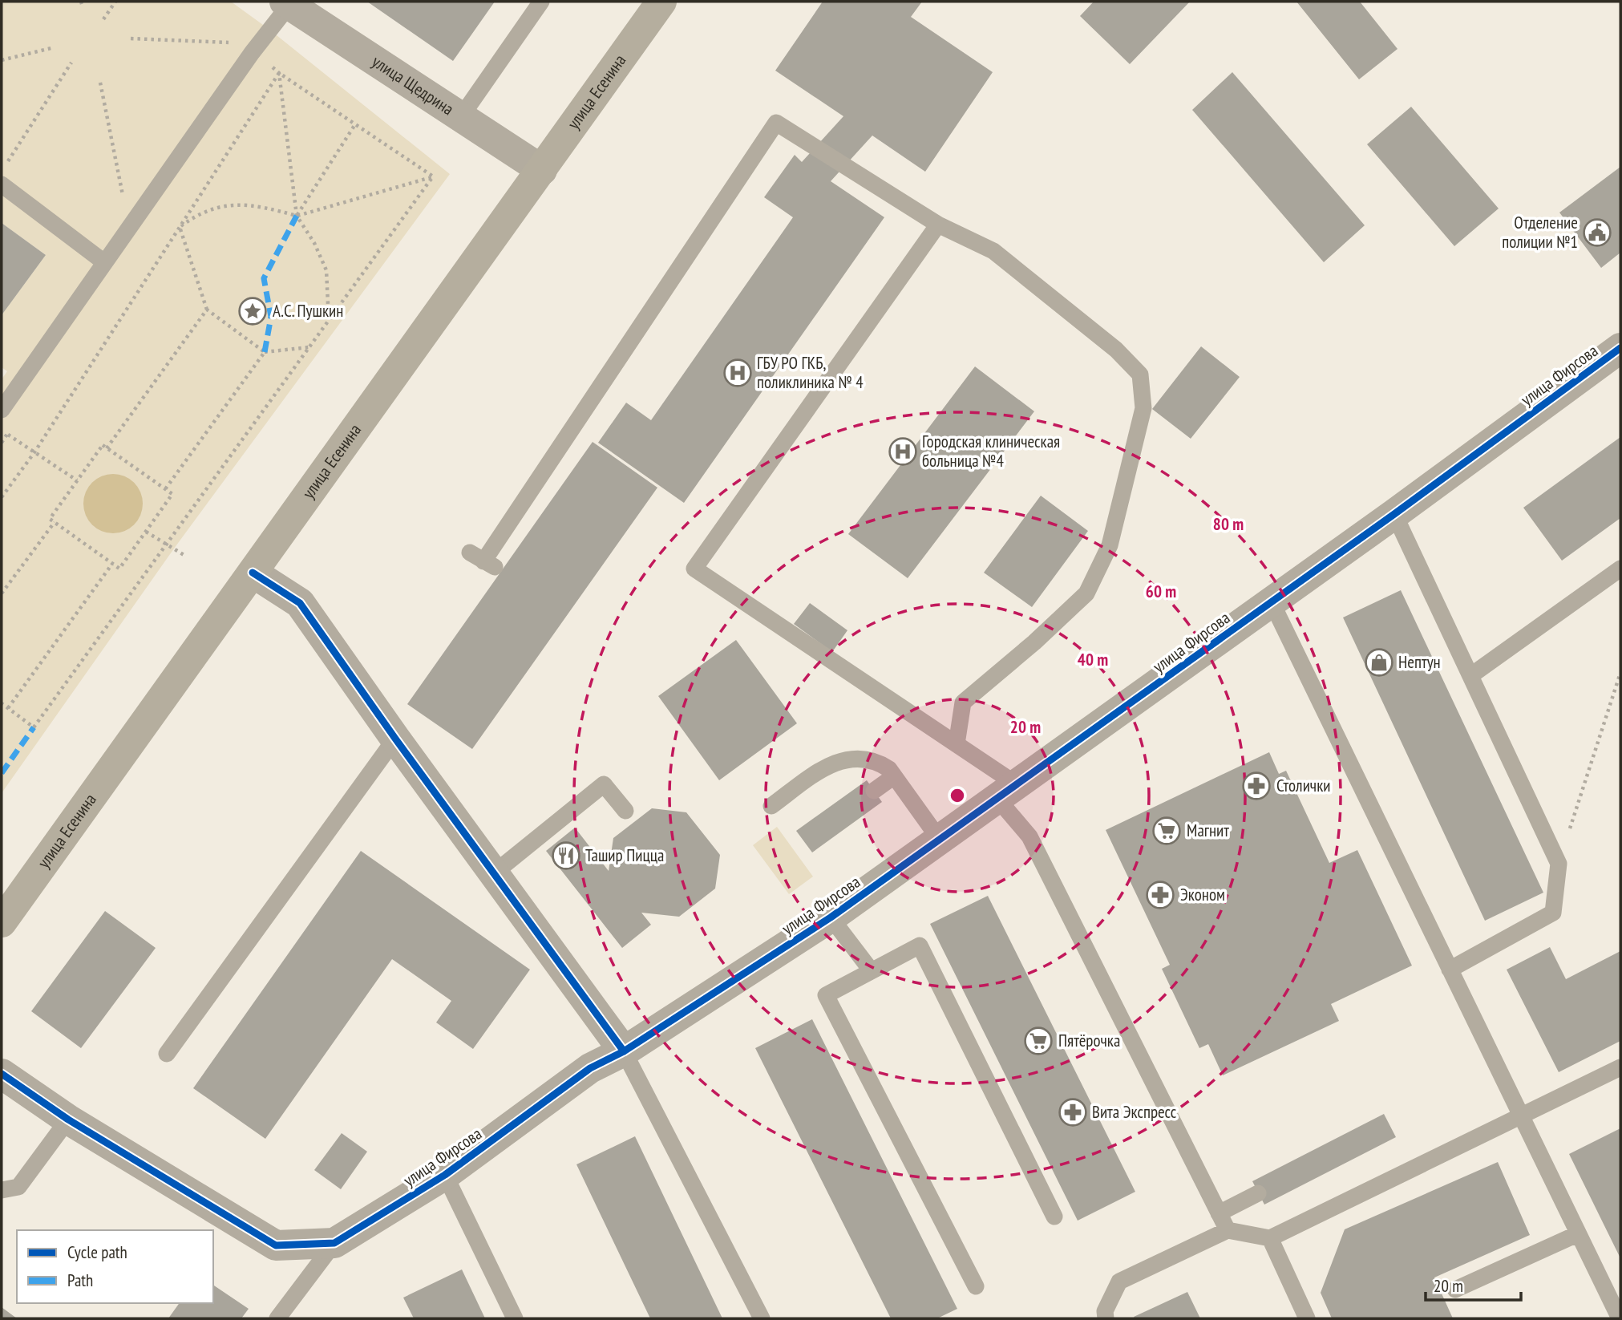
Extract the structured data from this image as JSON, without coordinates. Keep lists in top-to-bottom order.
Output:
{
  "streets": {
    "main road": ["улица Есенина"],
    "street": ["улица Щедрина", "улица Фирсова"]
  },
  "crossings": [
    ["улица Щедрина", "улица Есенина"]
  ],
  "places": {
    "public building": ["Отделение полиции №1"],
    "place": ["А.С. Пушкин"],
    "hospital": ["ГБУ РО ГКБ, поликлиника № 4", "Городская клиническая больница №4"],
    "shop": ["Нептун"],
    "pharmacy": ["Столички", "Эконом", "Вита Экспресс"],
    "supermarket": ["Магнит", "Пятёрочка"],
    "restaurant": ["Ташир Пицца"]
  },
  "legend": ["Cycle path", "Path"],
  "scale_bar": "20 m",
  "rings": [
    "80 m",
    "60 m",
    "40 m",
    "20 m"
  ]
}
